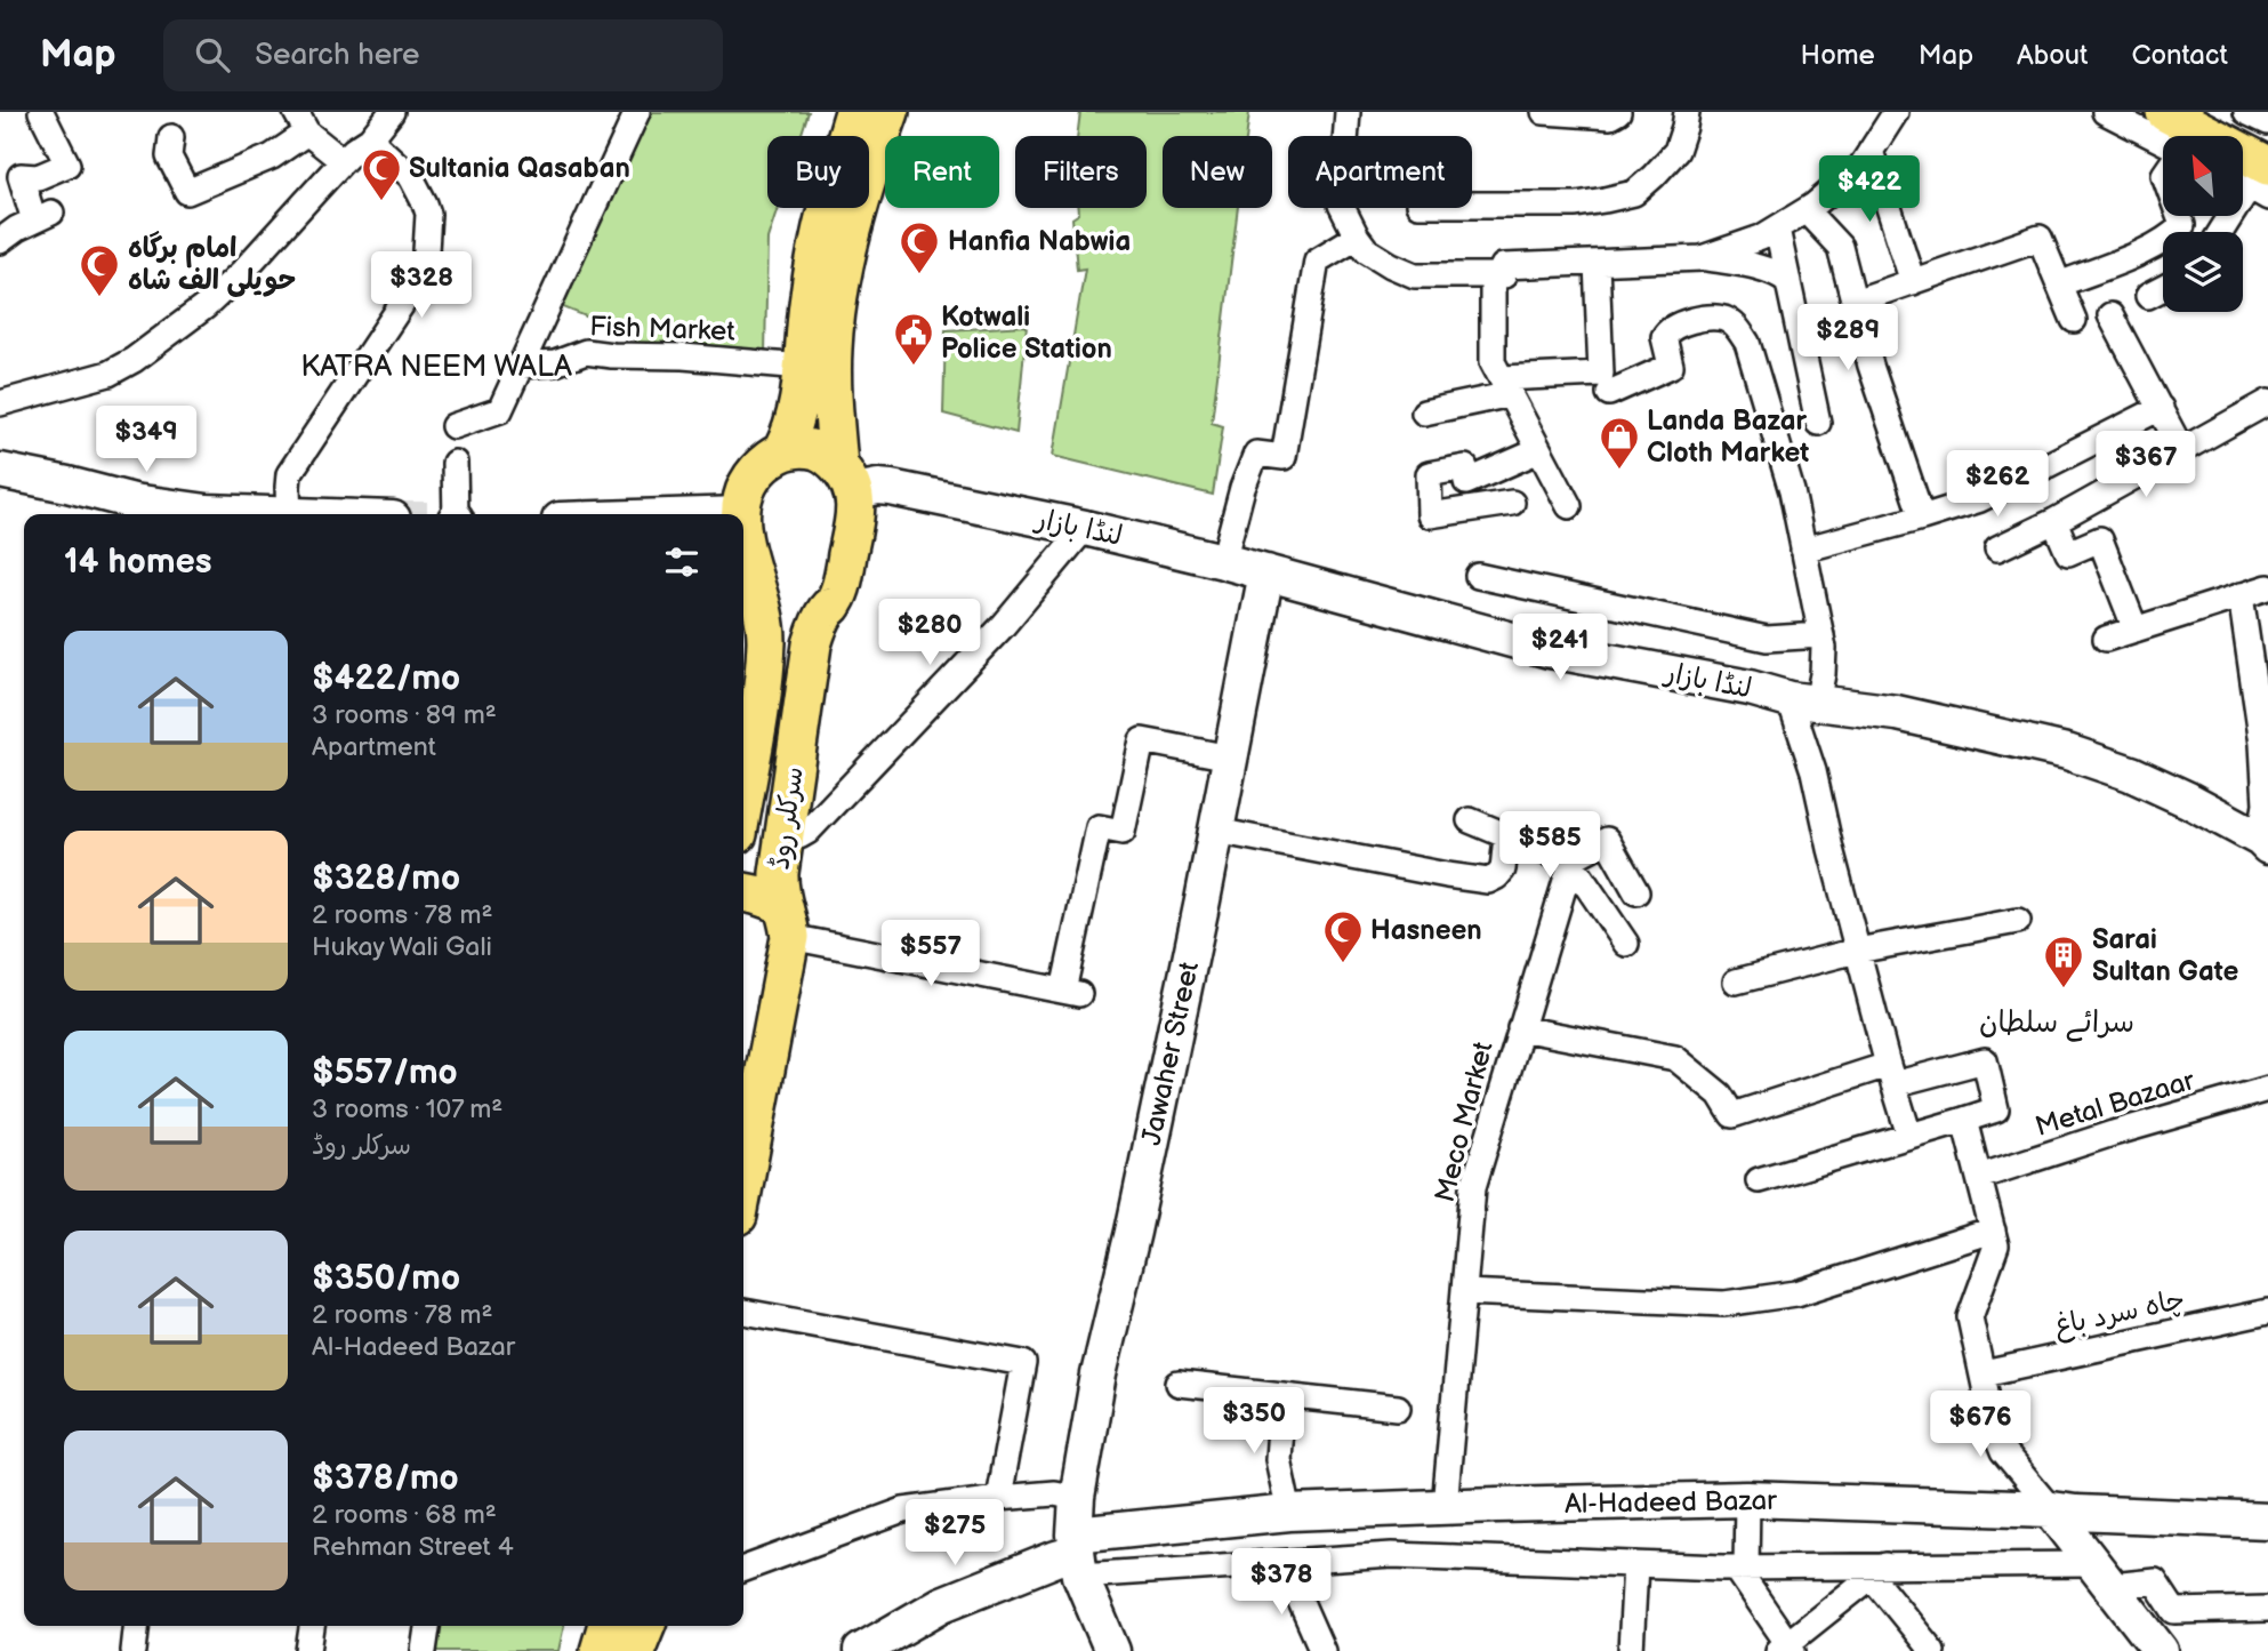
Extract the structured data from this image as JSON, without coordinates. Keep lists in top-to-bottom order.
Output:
{
  "streets": {
    "main road": ["سرکلر روڈ"],
    "street": [
      "Fish Market",
      "لنڈا بازار",
      "Jawaher Street",
      "Metal Bazaar",
      "Meco Market",
      "چاہ سرد باغ",
      "Al-Hadeed Bazar"
    ]
  },
  "crossings": [
    ["Fish Market", "سرکلر روڈ"],
    ["لنڈا بازار", "سرکلر روڈ"],
    ["لنڈا بازار", "Jawaher Street"],
    ["Jawaher Street", "Al-Hadeed Bazar"],
    ["Meco Market", "Al-Hadeed Bazar"]
  ],
  "districts": ["KATRA NEEM WALA", "سرائے سلطان"],
  "places": {
    "mosque": [
      "Sultania Qasaban",
      "Hanfia Nabwia",
      "امام برگاہ حویلی الف شاہ",
      "Hasneen"
    ],
    "public building": ["Kotwali Police Station"],
    "shop": ["Landa Bazar Cloth Market"],
    "building": ["Sarai Sultan Gate"]
  },
  "north": "top left",
  "page": {
    "header": "Map",
    "search": "Search here",
    "nav": [
      "Home",
      "Map",
      "About",
      "Contact"
    ],
    "chip": [
      "Buy",
      "Rent",
      "Filters",
      "New",
      "Apartment"
    ],
    "price": [
      "$422",
      "$328",
      "$289",
      "$349",
      "$367",
      "$262",
      "$280",
      "$241",
      "$585",
      "$557",
      "$350",
      "$676",
      "$275",
      "$378"
    ],
    "heading": "14 homes",
    "list": [
      {
        "name": "$422/mo",
        "note": "3 rooms · 89 m² · Apartment"
      },
      {
        "name": "$328/mo",
        "note": "2 rooms · 78 m² · Hukay Wali Gali"
      },
      {
        "name": "$557/mo",
        "note": "3 rooms · 107 m² · سرکلر روڈ"
      },
      {
        "name": "$350/mo",
        "note": "2 rooms · 78 m² · Al-Hadeed Bazar"
      },
      {
        "name": "$378/mo",
        "note": "2 rooms · 68 m² · Rehman Street 4"
      }
    ]
  }
}
